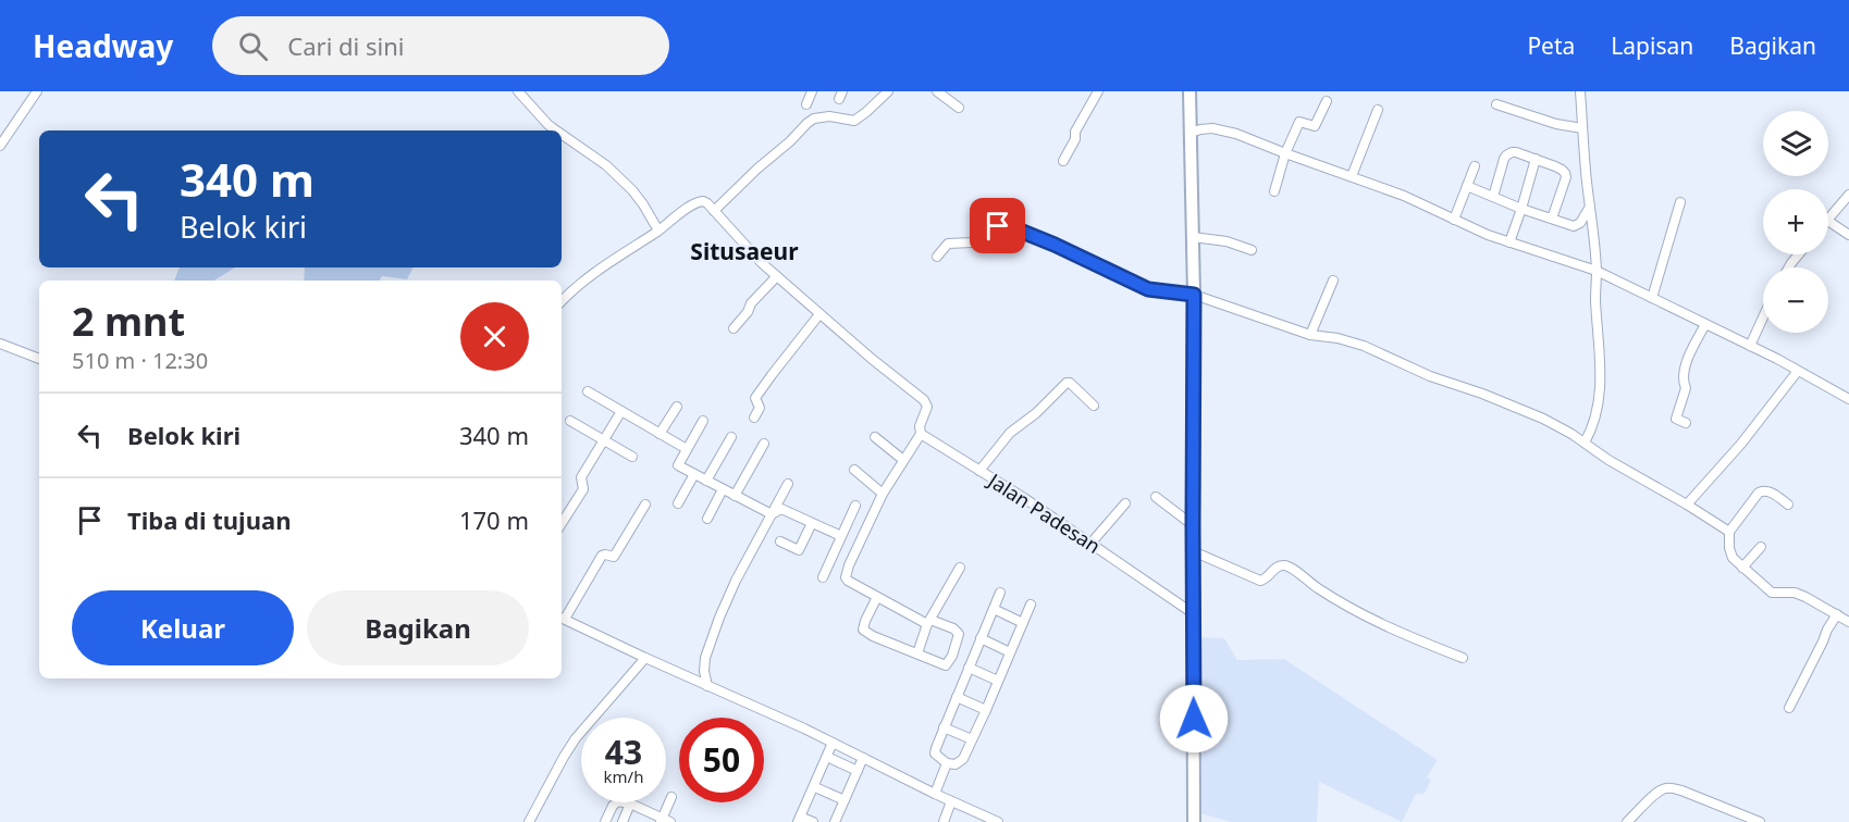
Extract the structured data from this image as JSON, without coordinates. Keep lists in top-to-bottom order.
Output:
{
  "streets": {
    "street": ["Jalan Padesan"]
  },
  "districts": ["Situsaeur"],
  "page": {
    "header": "Headway",
    "search": "Cari di sini",
    "nav": ["Peta", "Lapisan", "Bagikan"],
    "map_buttons": ["+", "−"],
    "turn": ["340 m", "Belok kiri"],
    "heading": ["2 mnt", "510 m · 12:30"],
    "list": [
      {
        "name": "Belok kiri",
        "value": "340 m"
      },
      {
        "name": "Tiba di tujuan",
        "value": "170 m"
      }
    ],
    "buttons": ["Keluar", "Bagikan"],
    "speed": "43 km/h",
    "limit": "50"
  }
}
